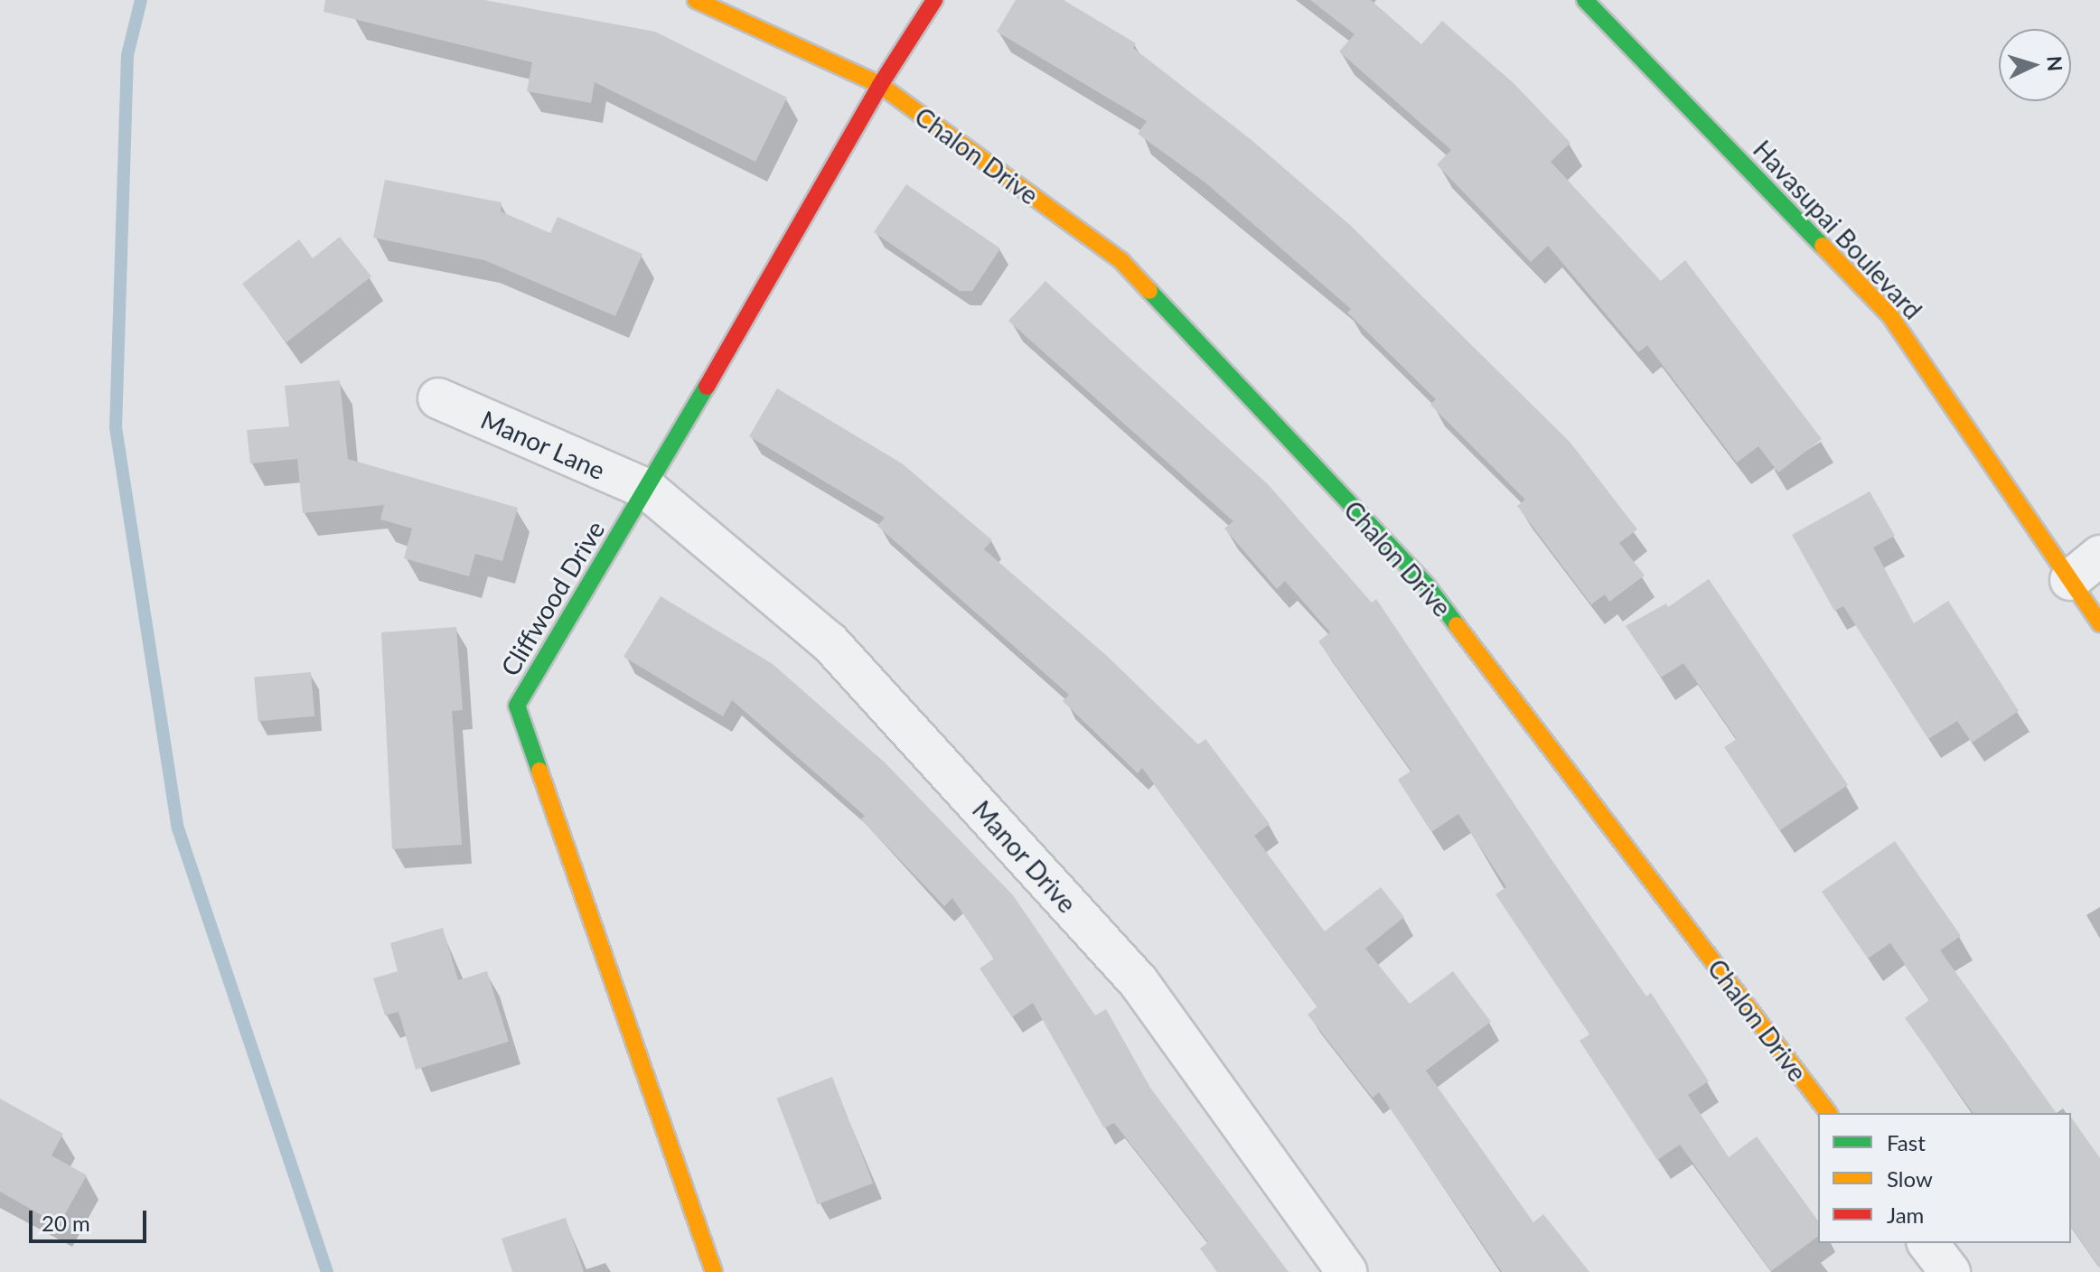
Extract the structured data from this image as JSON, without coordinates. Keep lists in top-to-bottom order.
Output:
{
  "streets": {
    "street": [
      "Chalon Drive",
      "Havasupai Boulevard",
      "Manor Lane",
      "Cliffwood Drive",
      "Manor Drive"
    ]
  },
  "crossings": [
    ["Chalon Drive", "Cliffwood Drive"],
    ["Manor Lane", "Cliffwood Drive"],
    ["Manor Lane", "Manor Drive"],
    ["Cliffwood Drive", "Manor Drive"]
  ],
  "legend": ["Fast", "Slow", "Jam"],
  "scale_bar": "20 m",
  "north": "right"
}
